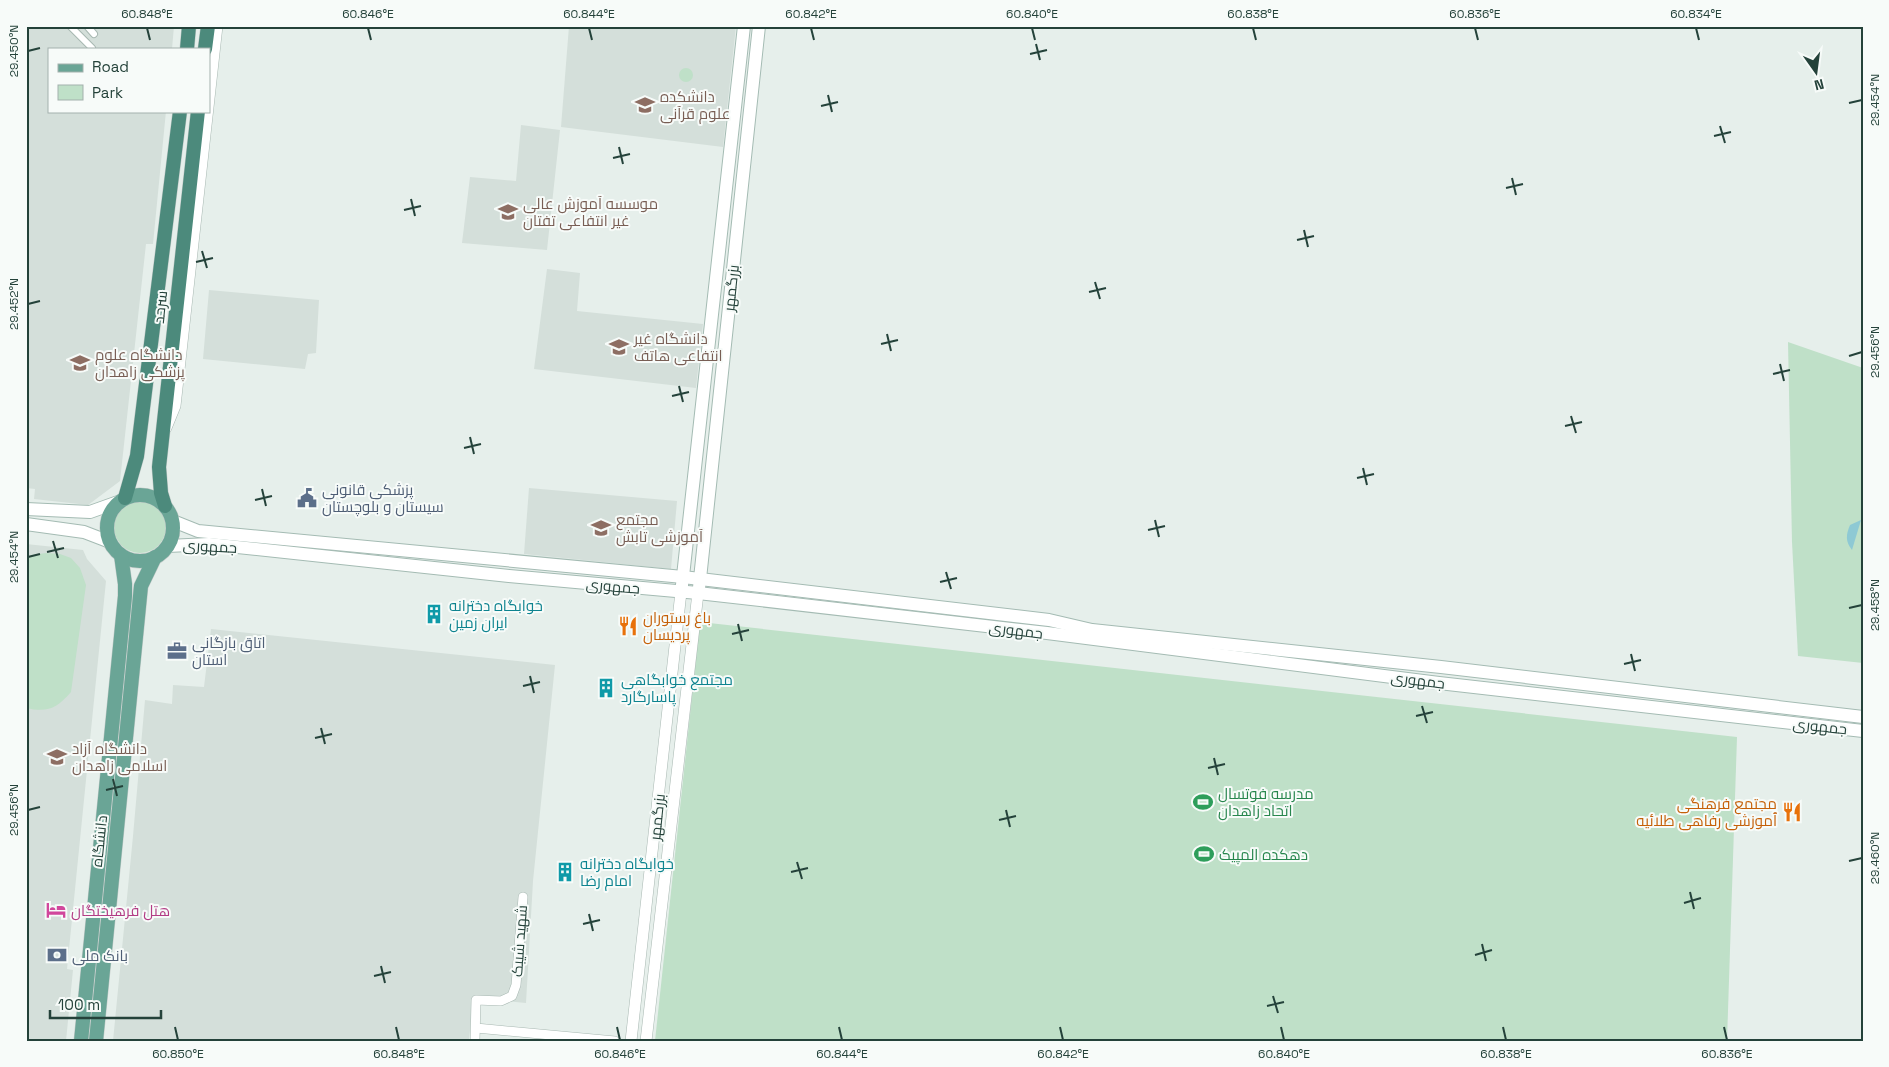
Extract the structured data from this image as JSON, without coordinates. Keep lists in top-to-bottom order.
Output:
{
  "streets": {
    "highway": ["سرحد"],
    "main road": ["بزرگمهر", "جمهوری", "دانشگاه"],
    "street": ["شهید شیبک"]
  },
  "crossings": [
    ["بزرگمهر", "جمهوری"],
    ["سرحد", "جمهوری"],
    ["سرحد", "دانشگاه"],
    ["جمهوری", "دانشگاه"]
  ],
  "places": {
    "school or university": [
      "دانشکده علوم قرآنی",
      "موسسه آموزش عالی غیر انتفاعی تفتان",
      "دانشگاه غیر انتفاعی هاتف",
      "دانشگاه علوم پزشکی زاهدان",
      "مجتمع آموزشی تابش",
      "دانشگاه آزاد اسلامی زاهدان"
    ],
    "public building": ["پزشکی قانونی سیستان و بلوچستان"],
    "building": ["خوابگاه دخترانه ایران زمین", "مجتمع خوابگاهی پاسارگارد", "خوابگاه دخترانه امام رضا"],
    "restaurant": ["باغ رستوران پردیسان", "مجتمع فرهنگی ٱموزشی رفاهی طلائیه"],
    "office": ["اتاق بازگانی استان"],
    "sports": ["مدرسه فوتسال اتحاد زاهدان", "دهکده المپیک"],
    "hotel": ["هتل فرهیختگان"],
    "bank": ["بانک ملی"]
  },
  "legend": ["Road", "Park"],
  "scale_bar": "100 m",
  "north": "bottom",
  "coordinates": [
    "60.848°E",
    "60.846°E",
    "60.844°E",
    "60.842°E",
    "60.840°E",
    "60.838°E",
    "60.836°E",
    "60.834°E",
    "29.450°N",
    "29.454°N",
    "29.452°N",
    "29.456°N",
    "29.458°N",
    "29.460°N",
    "60.850°E"
  ]
}
